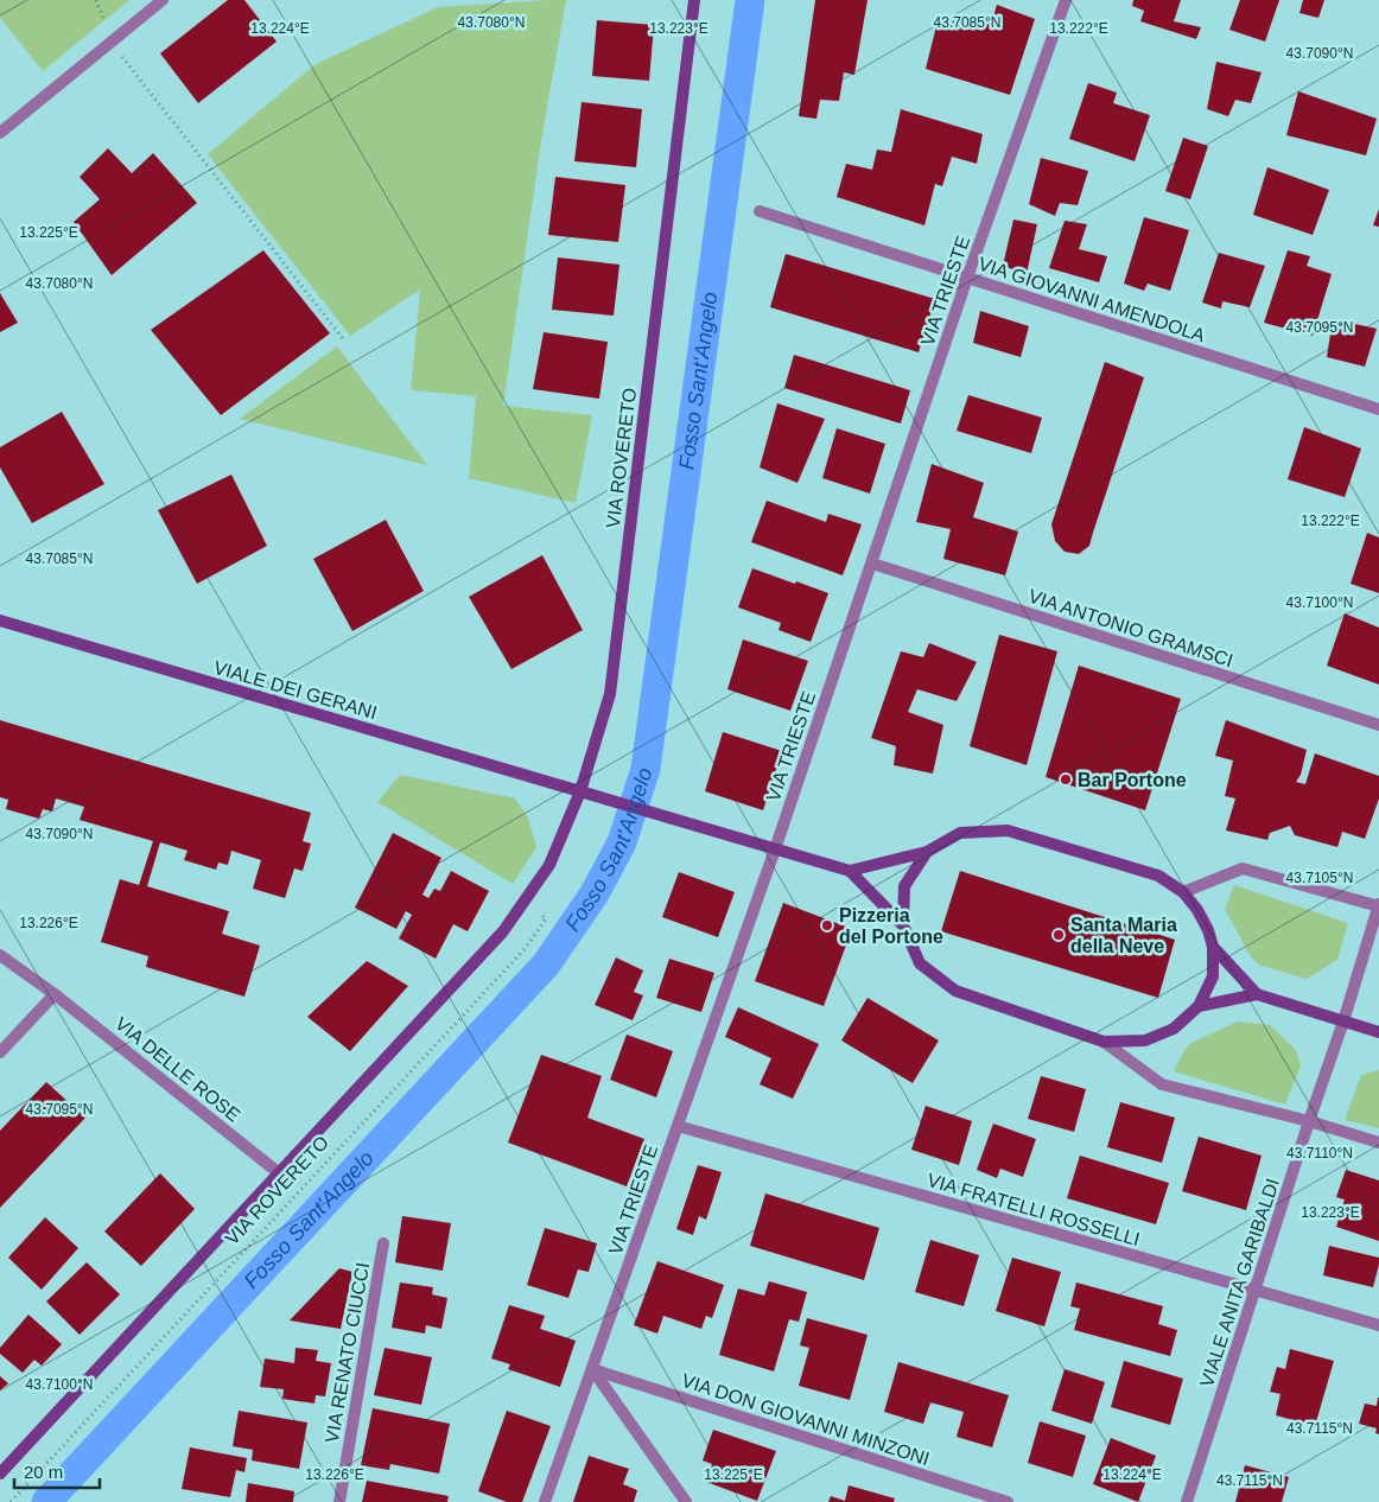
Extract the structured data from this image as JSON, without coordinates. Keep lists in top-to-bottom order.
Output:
{
  "streets": {
    "street": [
      "VIA TRIESTE",
      "VIA GIOVANNI AMENDOLA",
      "VIA ROVERETO",
      "VIA ANTONIO GRAMSCI",
      "VIALE DEI GERANI",
      "VIA DELLE ROSE",
      "VIA FRATELLI ROSSELLI",
      "VIALE ANITA GARIBALDI",
      "VIA RENATO CIUCCI",
      "VIA DON GIOVANNI MINZONI"
    ]
  },
  "crossings": [
    ["VIA TRIESTE", "VIA GIOVANNI AMENDOLA"],
    ["VIA TRIESTE", "VIA ANTONIO GRAMSCI"],
    ["VIA TRIESTE", "VIALE DEI GERANI"],
    ["VIA TRIESTE", "VIA FRATELLI ROSSELLI"],
    ["VIA TRIESTE", "VIA DON GIOVANNI MINZONI"],
    ["VIA ROVERETO", "VIALE DEI GERANI"],
    ["VIA ROVERETO", "VIA DELLE ROSE"],
    ["VIA FRATELLI ROSSELLI", "VIALE ANITA GARIBALDI"]
  ],
  "water": ["Fosso Sant'Angelo"],
  "places": ["Bar Portone", "Pizzeria del Portone", "Santa Maria della Neve"],
  "scale_bar": "20 m",
  "coordinates": [
    "43.7080°N",
    "43.7085°N",
    "13.224°E",
    "13.223°E",
    "13.222°E",
    "43.7090°N",
    "13.225°E",
    "43.7095°N",
    "43.7100°N",
    "43.7105°N",
    "13.226°E",
    "43.7110°N",
    "43.7115°N"
  ]
}
